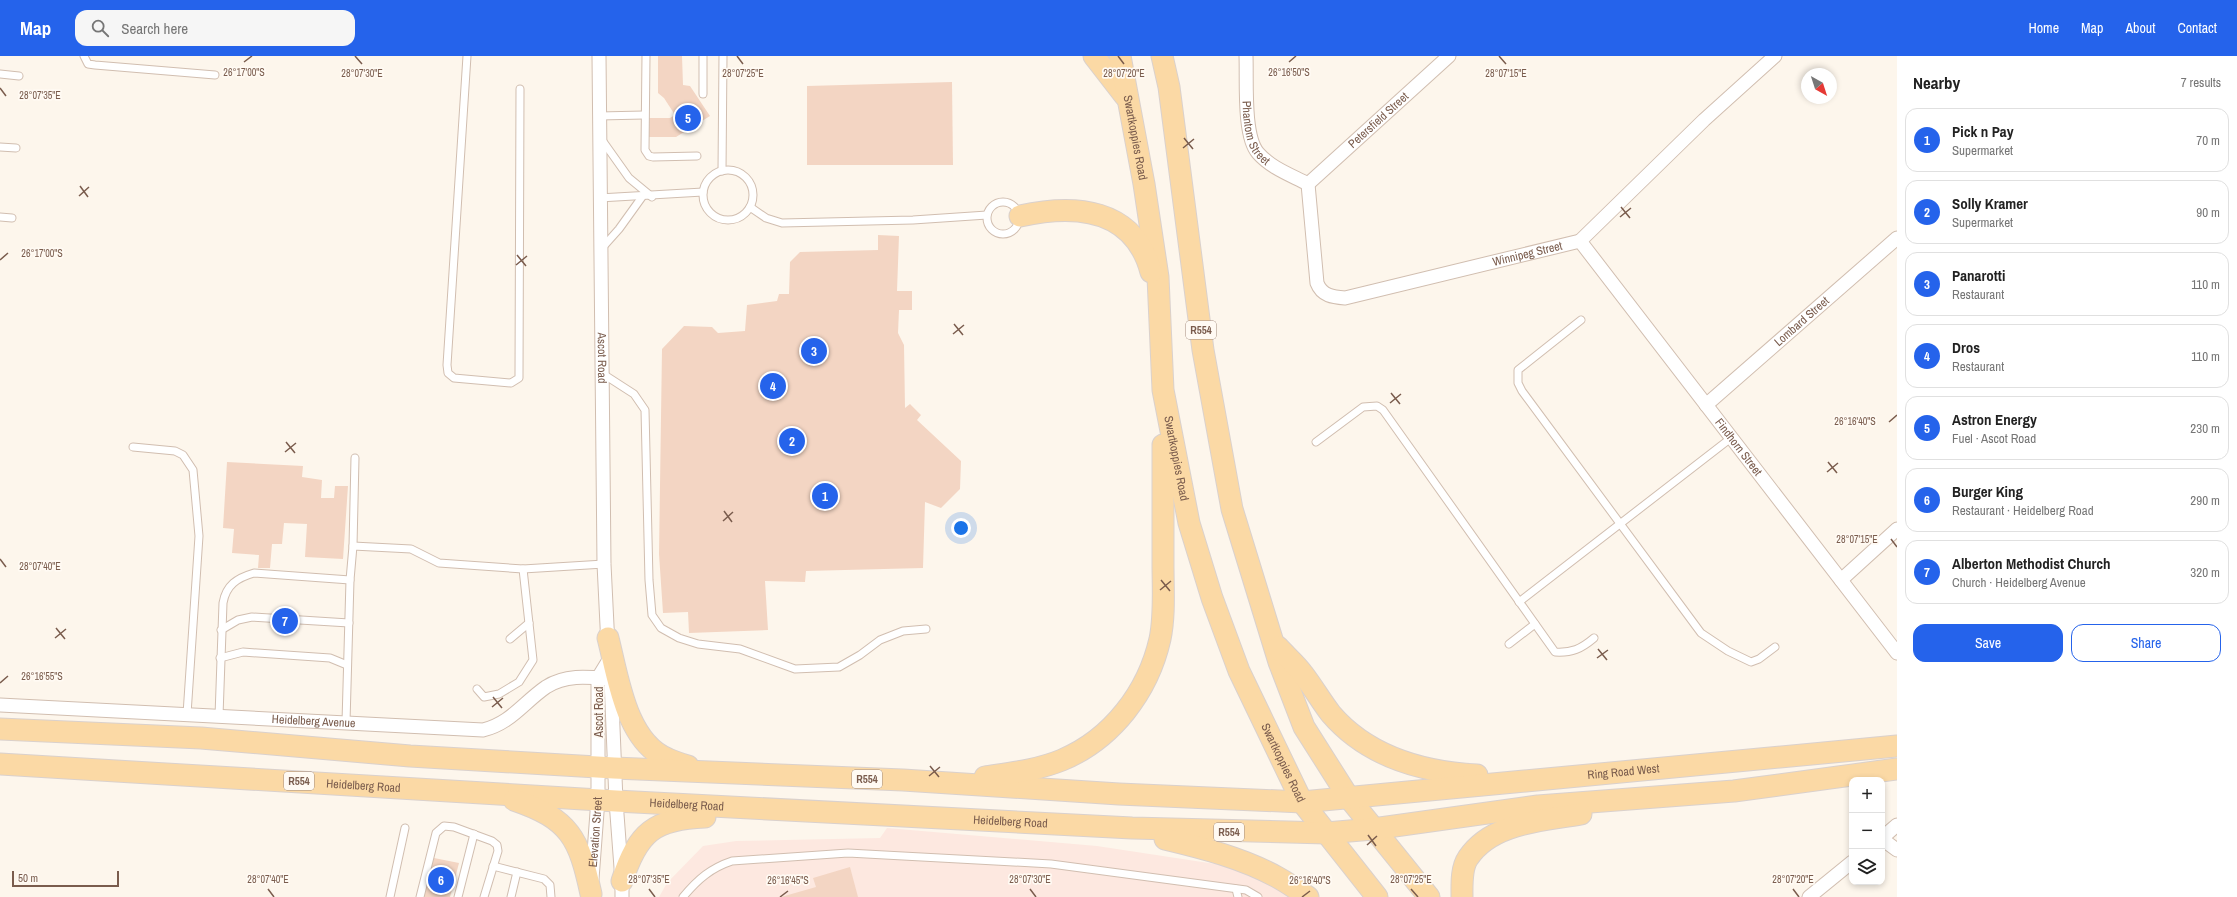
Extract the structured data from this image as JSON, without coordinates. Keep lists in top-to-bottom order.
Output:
{
  "streets": {
    "main road": [
      "Swartkoppies Road",
      "R554",
      "Ring Road West",
      "Heidelberg Road"
    ],
    "street": [
      "Petersfield Street",
      "Phantom Street",
      "Winnipeg Street",
      "Lombard Street",
      "Ascot Road",
      "Findhorn Street",
      "Heidelberg Avenue",
      "Elevation Street"
    ]
  },
  "crossings": [
    ["Petersfield Street", "Phantom Street"],
    ["Petersfield Street", "Winnipeg Street"],
    ["Phantom Street", "Winnipeg Street"],
    ["Swartkoppies Road", "R554"],
    ["Swartkoppies Road", "Heidelberg Road"],
    ["Winnipeg Street", "Findhorn Street"],
    ["Lombard Street", "Findhorn Street"],
    ["R554", "Ascot Road"],
    ["R554", "Ring Road West"],
    ["R554", "Heidelberg Road"],
    ["R554", "Elevation Street"],
    ["Ascot Road", "Heidelberg Avenue"],
    ["Ascot Road", "Elevation Street"],
    ["Heidelberg Road", "Elevation Street"]
  ],
  "scale_bar": "50 m",
  "north": "bottom right",
  "page": {
    "header": "Map",
    "search": "Search here",
    "nav": [
      "Home",
      "Map",
      "About",
      "Contact"
    ],
    "heading": ["Nearby", "7 results"],
    "pins": [
      "5",
      "3",
      "4",
      "2",
      "1",
      "7",
      "6"
    ],
    "list": [
      {
        "mark": "1",
        "name": "Pick n Pay",
        "note": "Supermarket",
        "value": "70 m"
      },
      {
        "mark": "2",
        "name": "Solly Kramer",
        "note": "Supermarket",
        "value": "90 m"
      },
      {
        "mark": "3",
        "name": "Panarotti",
        "note": "Restaurant",
        "value": "110 m"
      },
      {
        "mark": "4",
        "name": "Dros",
        "note": "Restaurant",
        "value": "110 m"
      },
      {
        "mark": "5",
        "name": "Astron Energy",
        "note": "Fuel · Ascot Road",
        "value": "230 m"
      },
      {
        "mark": "6",
        "name": "Burger King",
        "note": "Restaurant · Heidelberg Road",
        "value": "290 m"
      },
      {
        "mark": "7",
        "name": "Alberton Methodist Church",
        "note": "Church · Heidelberg Avenue",
        "value": "320 m"
      }
    ],
    "buttons": ["Save", "Share"],
    "map_buttons": ["+", "−"],
    "scale": "50 m"
  },
  "coordinates": [
    "26°16'50\"S",
    "26°17'00\"S",
    "28°07'20\"E",
    "28°07'30\"E",
    "28°07'25\"E",
    "28°07'15\"E",
    "28°07'35\"E",
    "26°16'40\"S",
    "28°07'40\"E",
    "26°16'55\"S",
    "26°16'45\"S"
  ]
}
